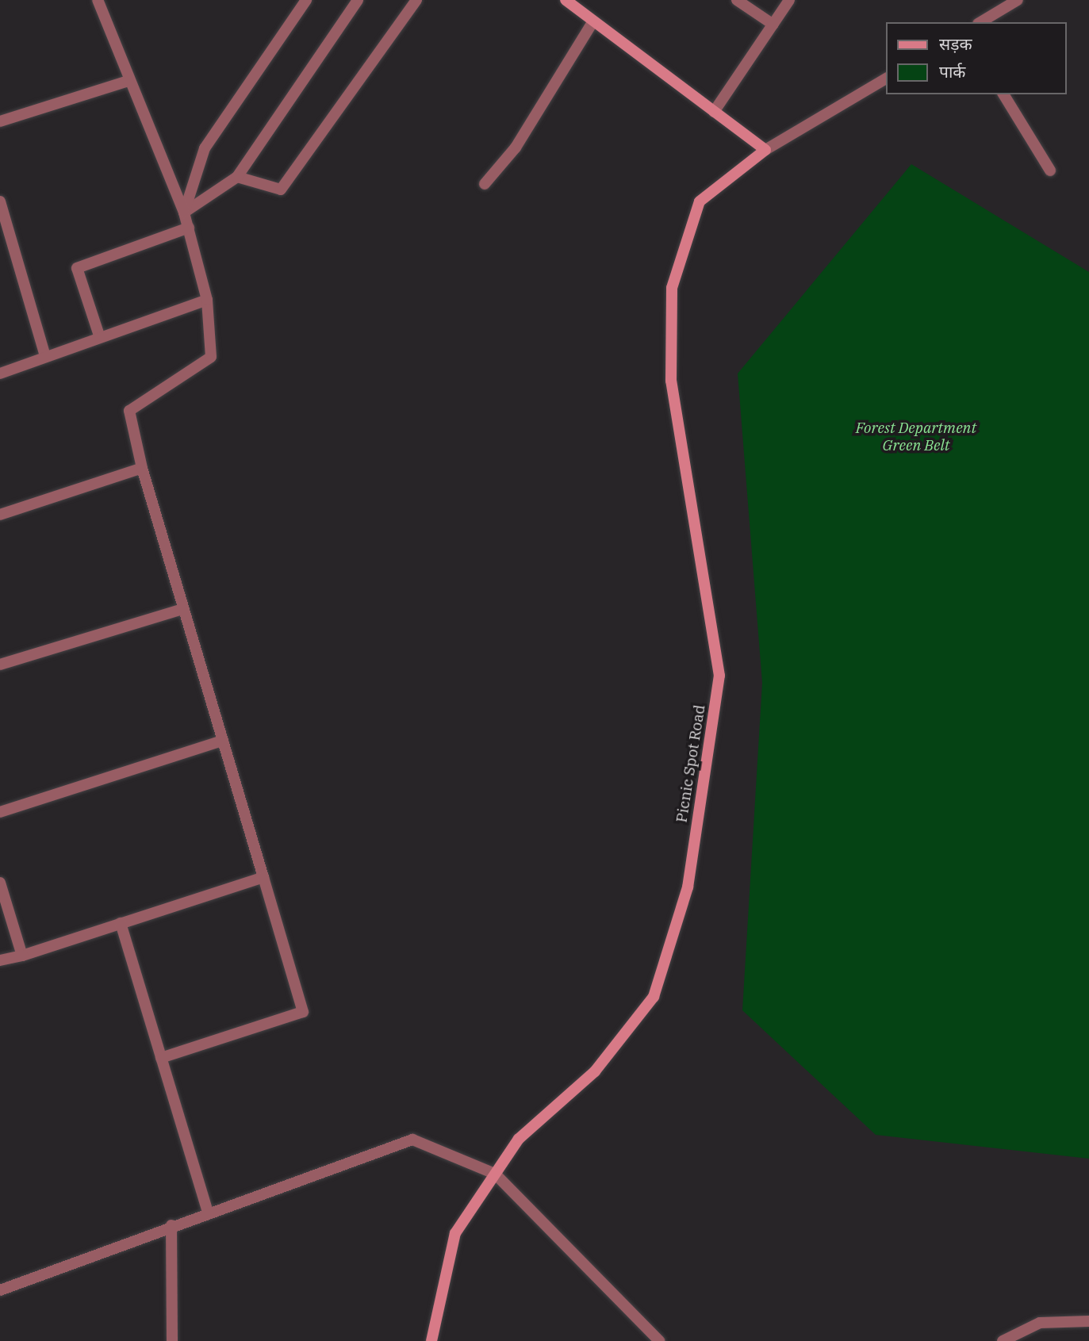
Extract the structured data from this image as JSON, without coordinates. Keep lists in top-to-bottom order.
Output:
{
  "streets": {
    "street": ["Picnic Spot Road"]
  },
  "parks": ["Forest Department Green Belt"],
  "legend": ["सड़क", "पार्क"]
}
